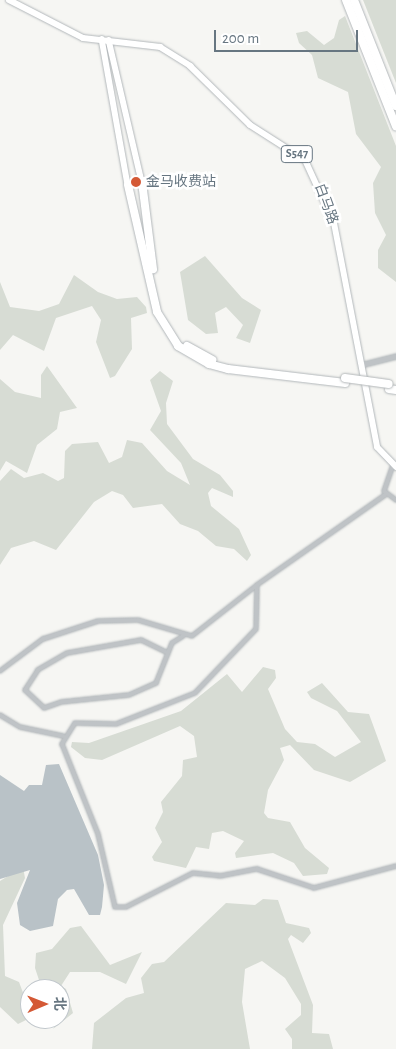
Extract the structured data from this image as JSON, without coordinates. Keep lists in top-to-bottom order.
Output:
{
  "streets": {
    "main road": ["S547", "白马路"]
  },
  "places": ["金马收费站"],
  "scale_bar": "200 m",
  "north": "right"
}
